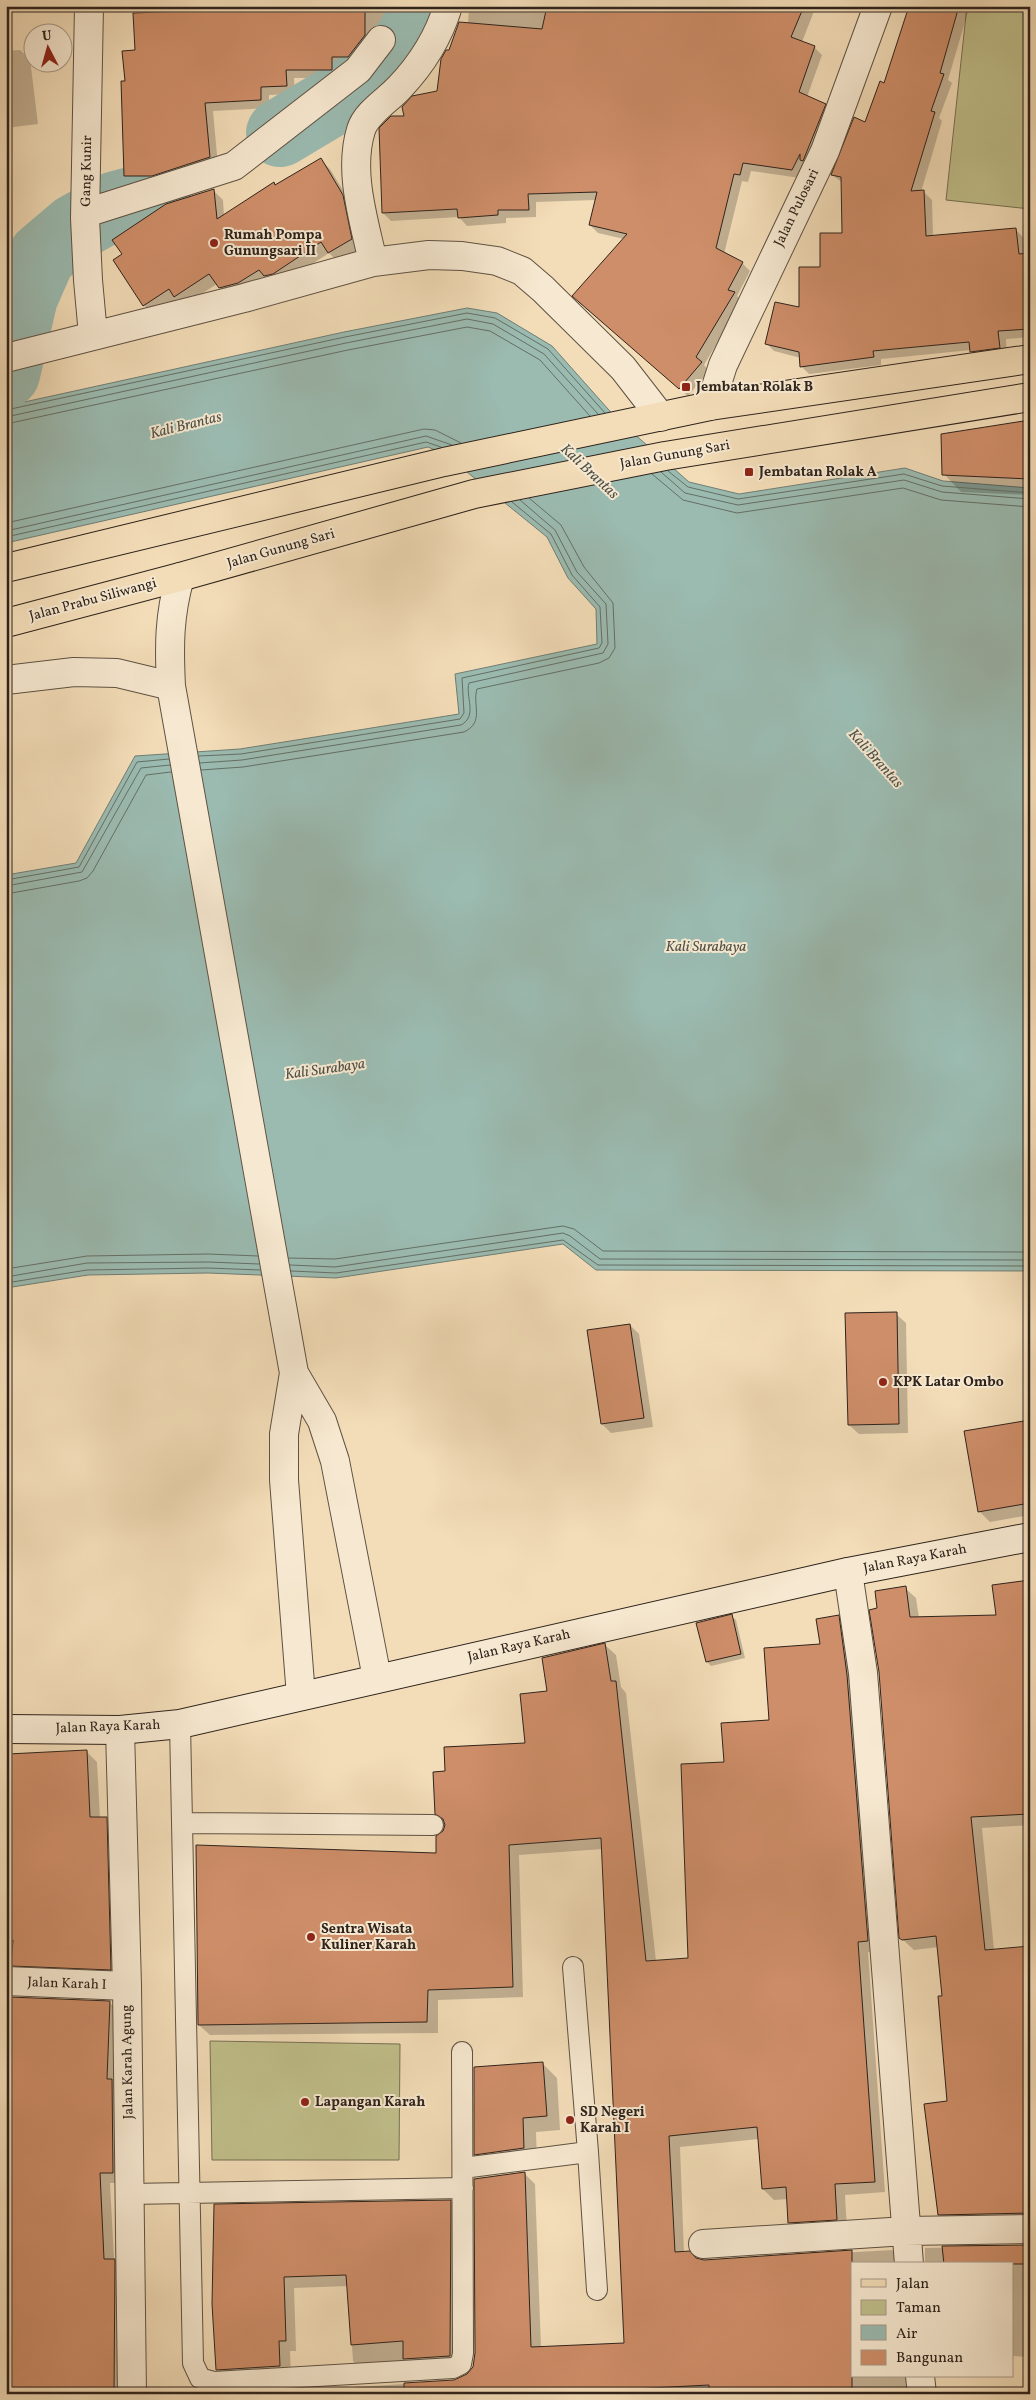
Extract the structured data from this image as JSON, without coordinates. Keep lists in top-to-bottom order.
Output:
{
  "streets": {
    "main road": ["Jalan Gunung Sari", "Jalan Prabu Siliwangi"],
    "street": [
      "Gang Kunir",
      "Jalan Pulosari",
      "Jalan Raya Karah",
      "Jalan Karah I",
      "Jalan Karah Agung"
    ]
  },
  "crossings": [
    ["Jalan Gunung Sari", "Jalan Prabu Siliwangi"],
    ["Jalan Raya Karah", "Jalan Karah Agung"],
    ["Jalan Karah I", "Jalan Karah Agung"]
  ],
  "water": ["Kali Brantas", "Kali Surabaya"],
  "places": {
    "other": [
      "Rumah Pompa Gunungsari II",
      "KPK Latar Ombo",
      "Sentra Wisata Kuliner Karah",
      "Lapangan Karah",
      "SD Negeri Karah I"
    ],
    "transit": ["Jembatan Rolak B", "Jembatan Rolak A"]
  },
  "legend": [
    "Jalan",
    "Taman",
    "Air",
    "Bangunan"
  ],
  "north": "top"
}
